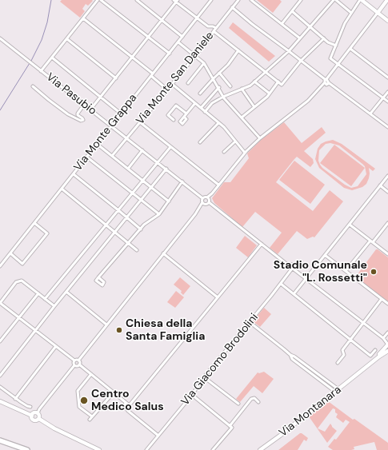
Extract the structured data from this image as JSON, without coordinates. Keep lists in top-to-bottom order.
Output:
{
  "streets": {
    "main road": ["Via Montanara"],
    "street": [
      "Via Monte San Daniele",
      "Via Pasubio",
      "Via Monte Grappa",
      "Via Giacomo Brodolini"
    ]
  },
  "crossings": [
    ["Via Monte San Daniele", "Via Pasubio"],
    ["Via Pasubio", "Via Monte Grappa"]
  ],
  "places": ["Stadio Comunale \"L. Rossetti\"", "Chiesa della Santa Famiglia", "Centro Medico Salus"]
}
